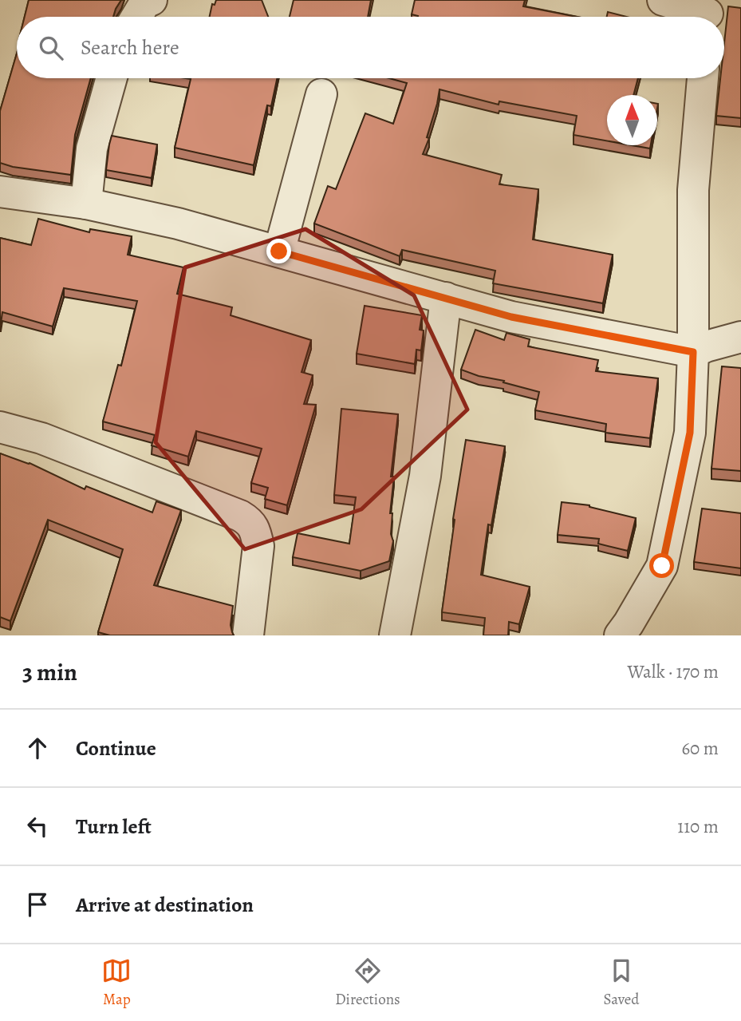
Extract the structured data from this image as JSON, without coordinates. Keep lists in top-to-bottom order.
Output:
{
  "north": "top",
  "page": {
    "search": "Search here",
    "heading": ["3 min", "Walk · 170 m"],
    "list": [
      ["Continue", "60 m"],
      ["Turn left", "110 m"],
      "Arrive at destination"
    ],
    "nav": ["Map", "Directions", "Saved"]
  }
}
